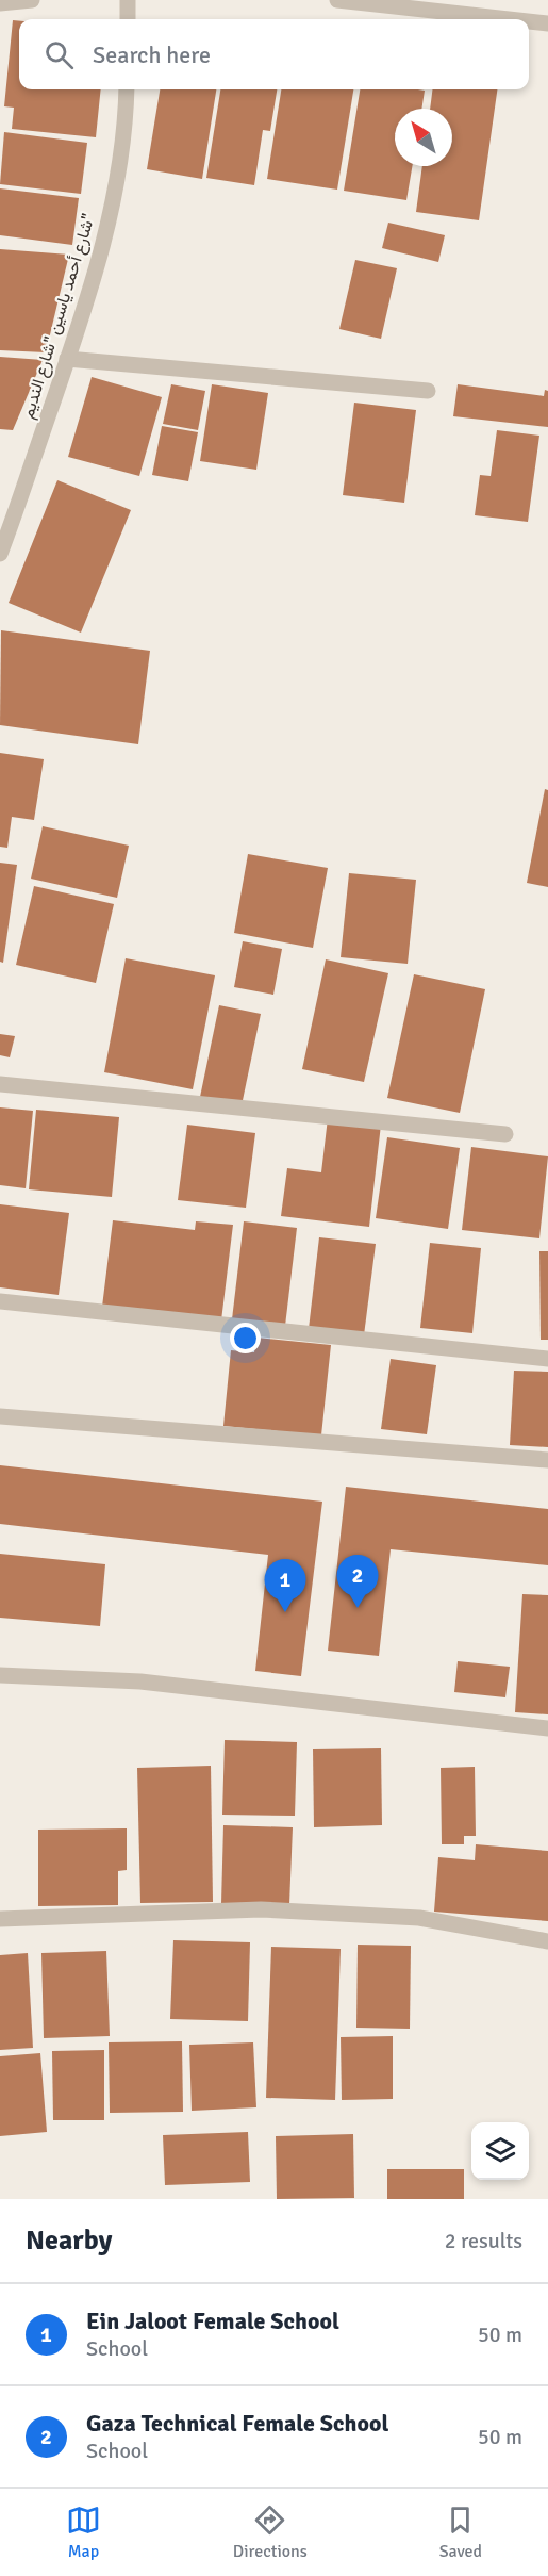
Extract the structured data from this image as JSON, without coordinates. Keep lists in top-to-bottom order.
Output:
{
  "streets": {
    "street": ["شارع أحمد ياسين \"شارع النديم\""]
  },
  "north": "top left",
  "page": {
    "search": "Search here",
    "pins": ["2", "1"],
    "heading": ["Nearby", "2 results"],
    "list": [
      {
        "mark": "1",
        "name": "Ein Jaloot Female School",
        "note": "School",
        "value": "50 m"
      },
      {
        "mark": "2",
        "name": "Gaza Technical Female School",
        "note": "School",
        "value": "50 m"
      }
    ],
    "nav": ["Map", "Directions", "Saved"]
  }
}
